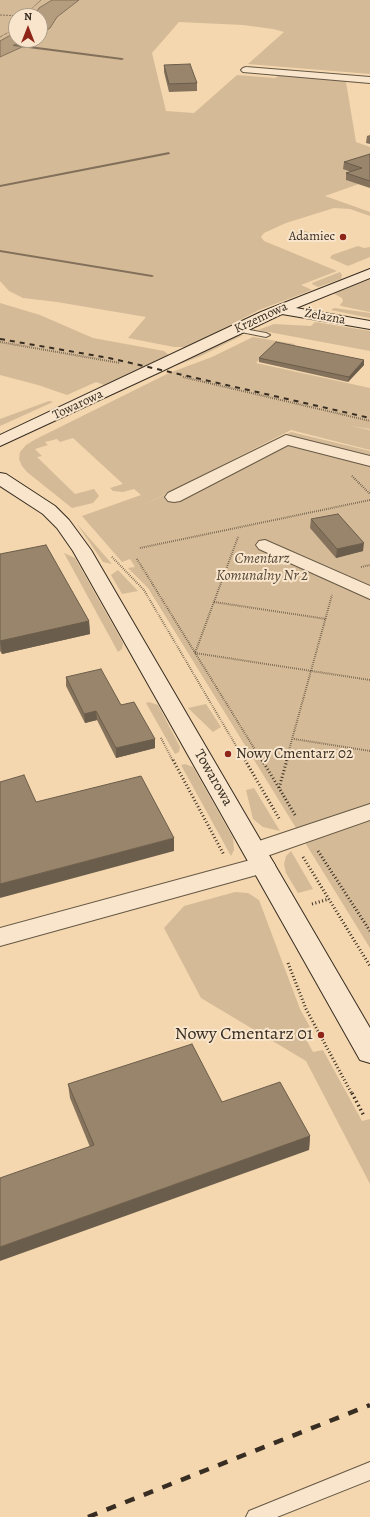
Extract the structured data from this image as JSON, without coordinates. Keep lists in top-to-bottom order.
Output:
{
  "streets": {
    "street": ["Żelazna", "Krzemowa", "Towarowa"]
  },
  "crossings": [
    ["Żelazna", "Krzemowa"],
    ["Krzemowa", "Towarowa"]
  ],
  "parks": ["Cmentarz Komunalny Nr 2"],
  "places": ["Adamiec", "Nowy Cmentarz 02", "Nowy Cmentarz 01"],
  "north": "top"
}
